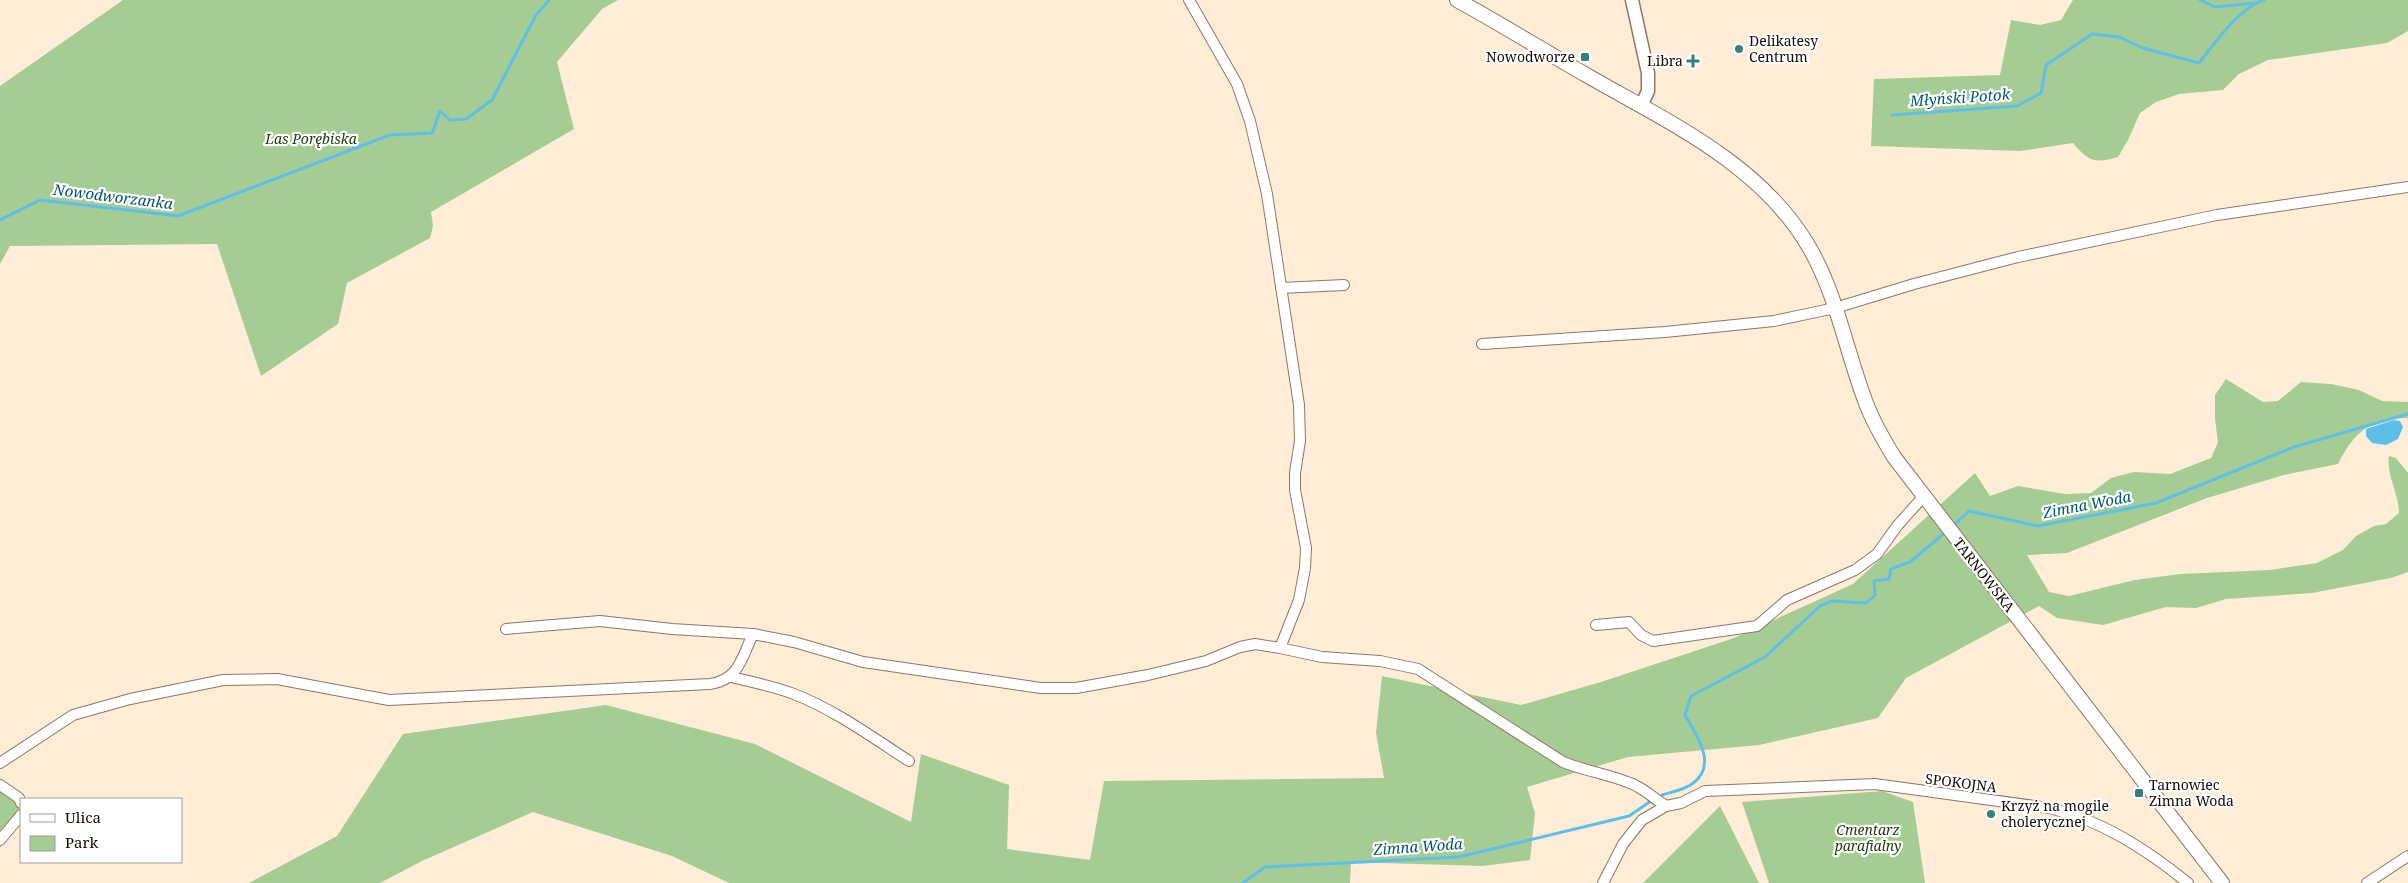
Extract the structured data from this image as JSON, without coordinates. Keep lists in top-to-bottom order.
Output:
{
  "streets": {
    "main road": ["TARNOWSKA"],
    "street": ["SPOKOJNA"]
  },
  "water": ["Młyński Potok", "Nowodworzanka", "Zimna Woda"],
  "parks": ["Las Porębiska", "Cmentarz parafialny"],
  "places": {
    "other": ["Delikatesy Centrum", "Krzyż na mogile cholerycznej"],
    "transit": ["Nowodworze", "Tarnowiec Zimna Woda"],
    "health": ["Libra"]
  },
  "legend": ["Ulica", "Park"]
}
